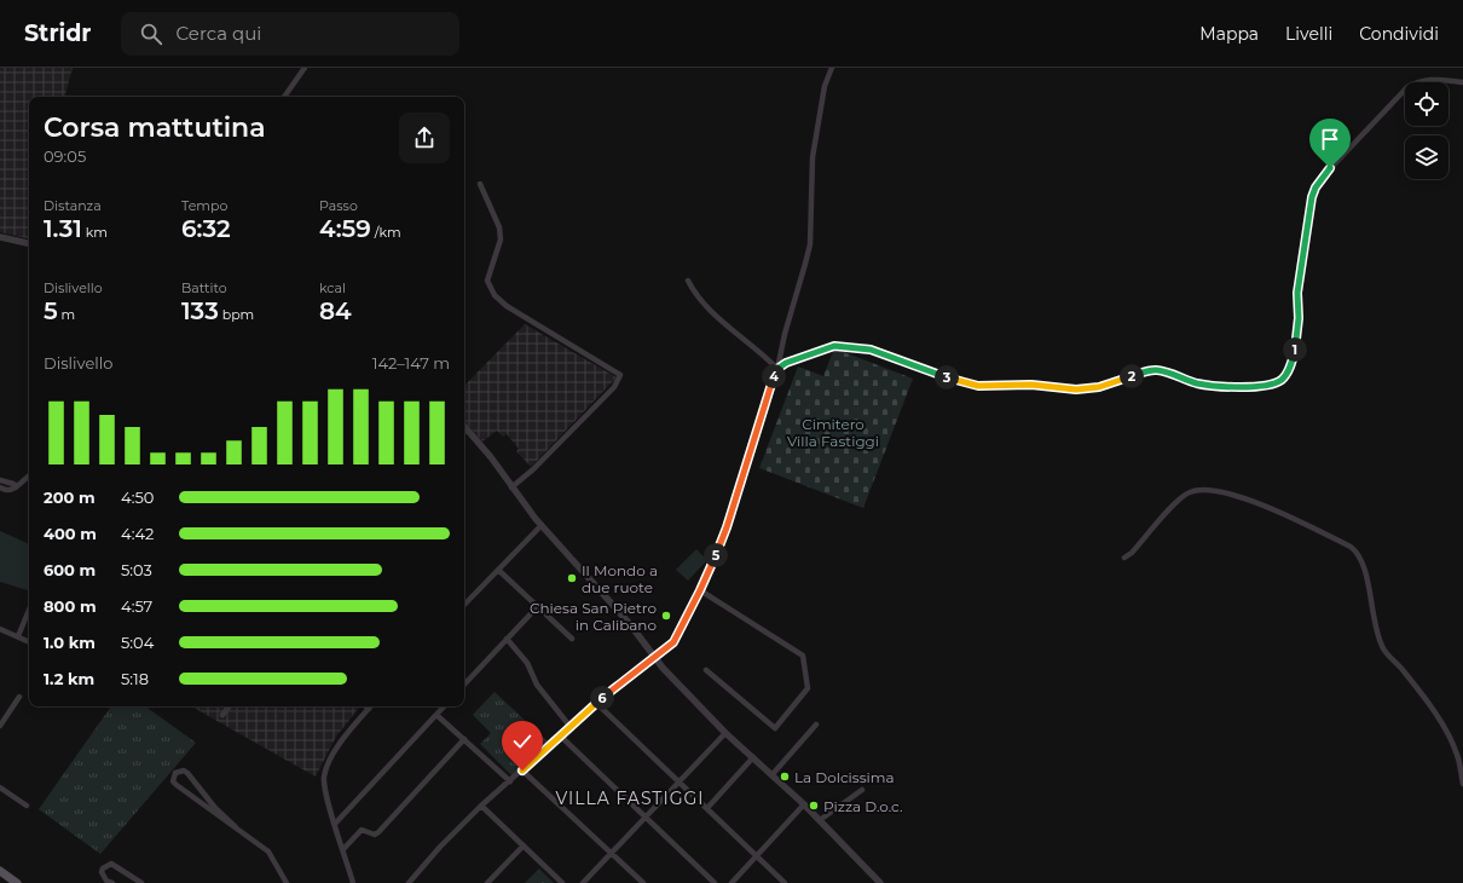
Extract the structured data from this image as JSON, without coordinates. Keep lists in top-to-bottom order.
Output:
{
  "districts": ["VILLA FASTIGGI"],
  "parks": ["Cimitero Villa Fastiggi"],
  "places": [
    "Il Mondo a due ruote",
    "Chiesa San Pietro in Calibano",
    "La Dolcissima",
    "Pizza D.o.c."
  ],
  "page": {
    "header": "Stridr",
    "search": "Cerca qui",
    "nav": ["Mappa", "Livelli", "Condividi"],
    "heading": ["Corsa mattutina", "09:05"],
    "stats": [
      ["Distanza", "1.31 km"],
      ["Tempo", "6:32"],
      ["Passo", "4:59 /km"],
      ["Dislivello", "5 m"],
      ["Battito", "133 bpm"],
      ["kcal", "84"]
    ],
    "pins": [
      "1",
      "2",
      "4",
      "3",
      "5",
      "6"
    ],
    "chart": ["Dislivello", "142–147 m"],
    "list": [
      {
        "name": "200 m",
        "note": "4:50"
      },
      {
        "name": "400 m",
        "note": "4:42"
      },
      {
        "name": "600 m",
        "note": "5:03"
      },
      {
        "name": "800 m",
        "note": "4:57"
      },
      {
        "name": "1.0 km",
        "note": "5:04"
      },
      {
        "name": "1.2 km",
        "note": "5:18"
      }
    ]
  }
}
